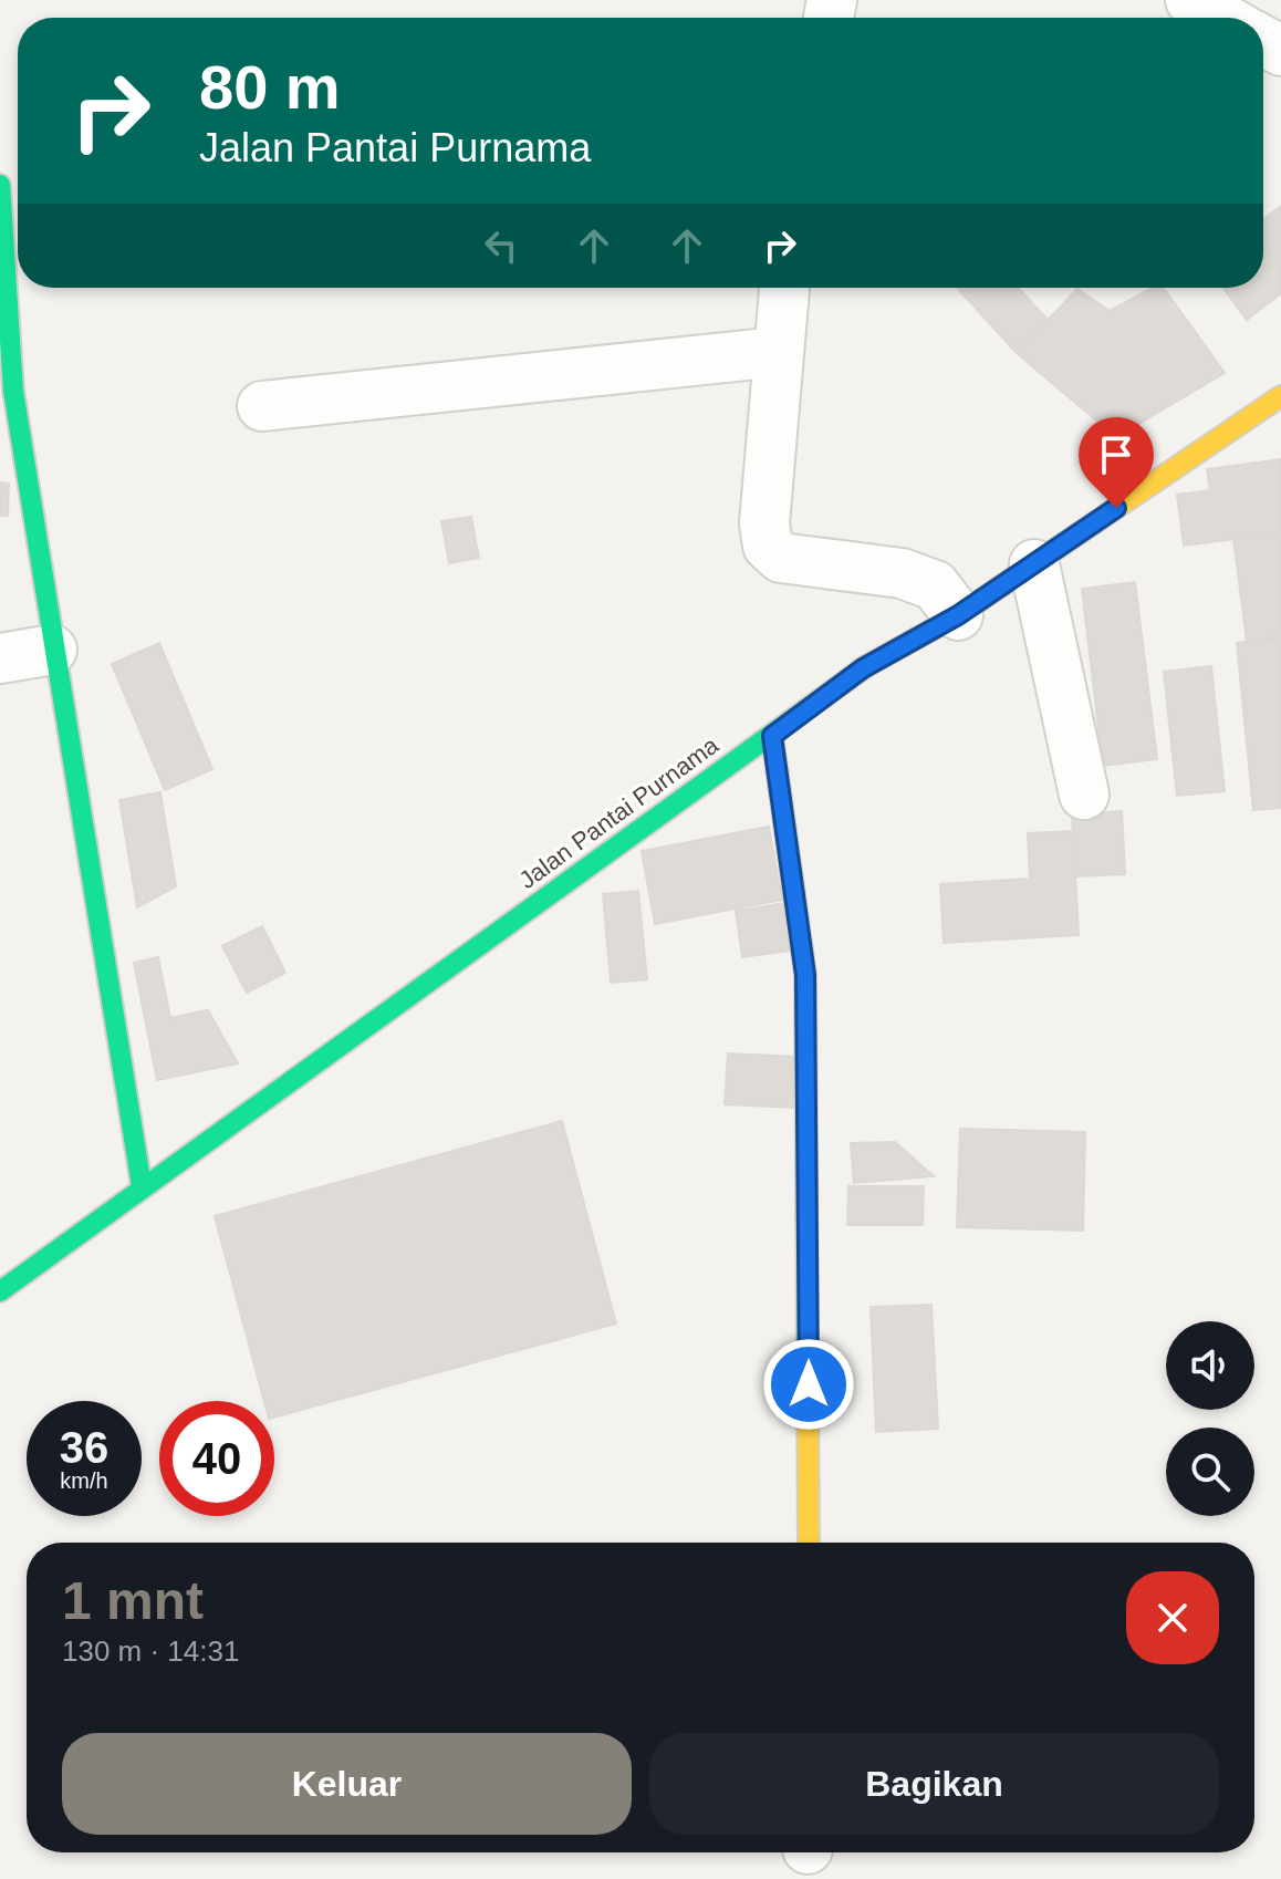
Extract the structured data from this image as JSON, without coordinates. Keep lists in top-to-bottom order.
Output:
{
  "streets": {
    "street": ["Jalan Pantai Purnama"]
  },
  "page": {
    "turn": ["80 m", "Jalan Pantai Purnama"],
    "speed": "36 km/h",
    "limit": "40",
    "heading": ["1 mnt", "130 m · 14:31"],
    "buttons": ["Keluar", "Bagikan"]
  }
}
